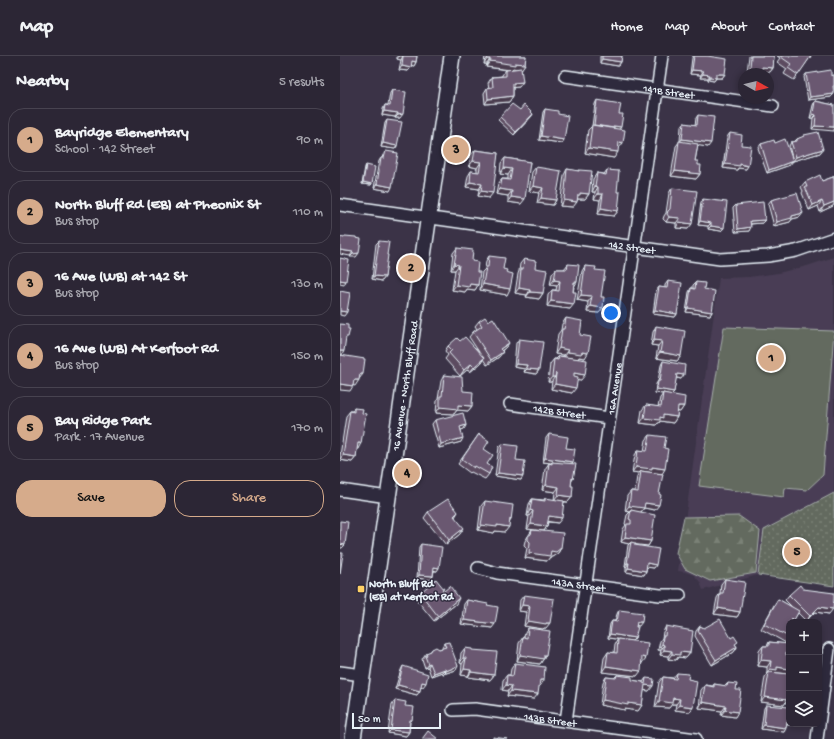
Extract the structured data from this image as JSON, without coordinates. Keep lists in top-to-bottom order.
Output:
{
  "streets": {
    "main road": ["16 Avenue - North Bluff Road"],
    "street": [
      "141B Street",
      "142 Street",
      "16A Avenue",
      "142B Street",
      "143A Street",
      "143B Street"
    ]
  },
  "crossings": [
    ["141B Street", "16A Avenue"],
    ["142 Street", "16 Avenue - North Bluff Road"],
    ["142 Street", "16A Avenue"],
    ["16A Avenue", "142B Street"],
    ["16A Avenue", "143A Street"],
    ["16A Avenue", "143B Street"]
  ],
  "places": {
    "transit": ["North Bluff Rd (EB) at Kerfoot Rd"]
  },
  "scale_bar": "50 m",
  "north": "right",
  "page": {
    "header": "Map",
    "nav": [
      "Home",
      "Map",
      "About",
      "Contact"
    ],
    "heading": ["Nearby", "5 results"],
    "list": [
      {
        "mark": "1",
        "name": "Bayridge Elementary",
        "note": "School · 142 Street",
        "value": "90 m"
      },
      {
        "mark": "2",
        "name": "North Bluff Rd (EB) at Pheonix St",
        "note": "Bus stop",
        "value": "110 m"
      },
      {
        "mark": "3",
        "name": "16 Ave (WB) at 142 St",
        "note": "Bus stop",
        "value": "130 m"
      },
      {
        "mark": "4",
        "name": "16 Ave (WB) At Kerfoot Rd",
        "note": "Bus stop",
        "value": "150 m"
      },
      {
        "mark": "5",
        "name": "Bay Ridge Park",
        "note": "Park · 17 Avenue",
        "value": "170 m"
      }
    ],
    "pins": [
      "3",
      "2",
      "1",
      "4",
      "5"
    ],
    "buttons": ["Save", "Share"],
    "map_buttons": ["+", "−"],
    "scale": "50 m"
  }
}
